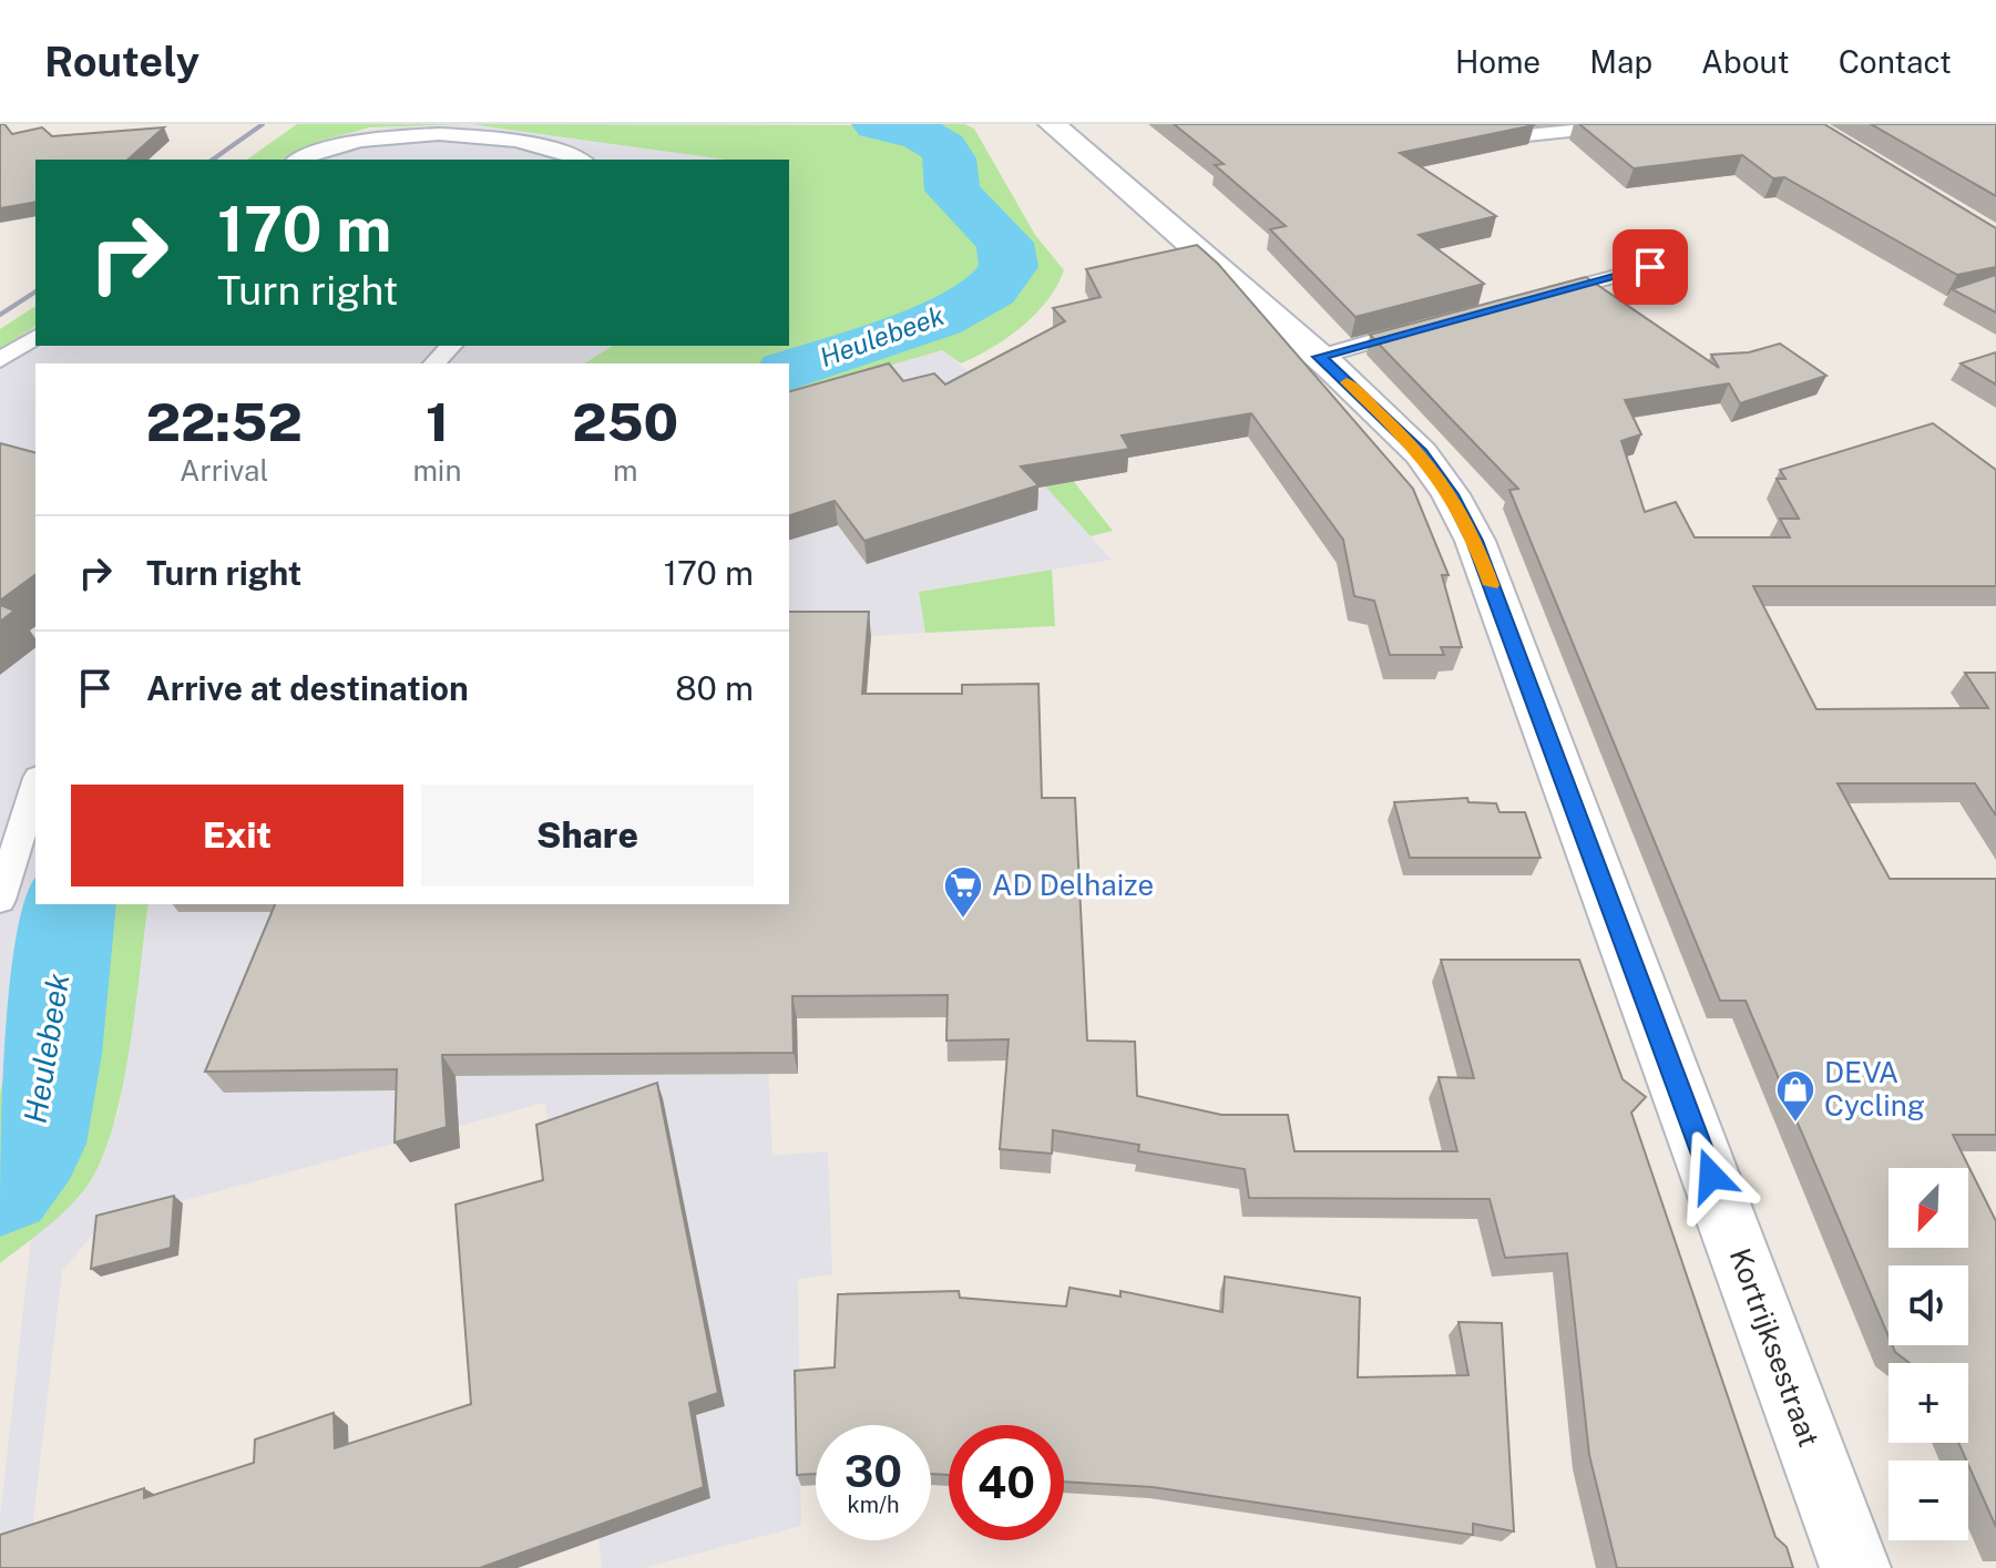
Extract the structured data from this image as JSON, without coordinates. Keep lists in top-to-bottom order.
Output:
{
  "streets": {
    "street": ["Kortrijksestraat"]
  },
  "water": ["Heulebeek"],
  "places": {
    "supermarket": ["AD Delhaize"],
    "shop": ["DEVA Cycling"]
  },
  "north": "bottom left",
  "page": {
    "header": "Routely",
    "nav": [
      "Home",
      "Map",
      "About",
      "Contact"
    ],
    "turn": ["170 m", "Turn right"],
    "eta": [
      "22:52",
      "Arrival",
      "1",
      "min",
      "250",
      "m"
    ],
    "list": [
      {
        "name": "Turn right",
        "value": "170 m"
      },
      {
        "name": "Arrive at destination",
        "value": "80 m"
      }
    ],
    "buttons": ["Exit", "Share"],
    "map_buttons": ["+", "−"],
    "speed": "30 km/h",
    "limit": "40"
  }
}
